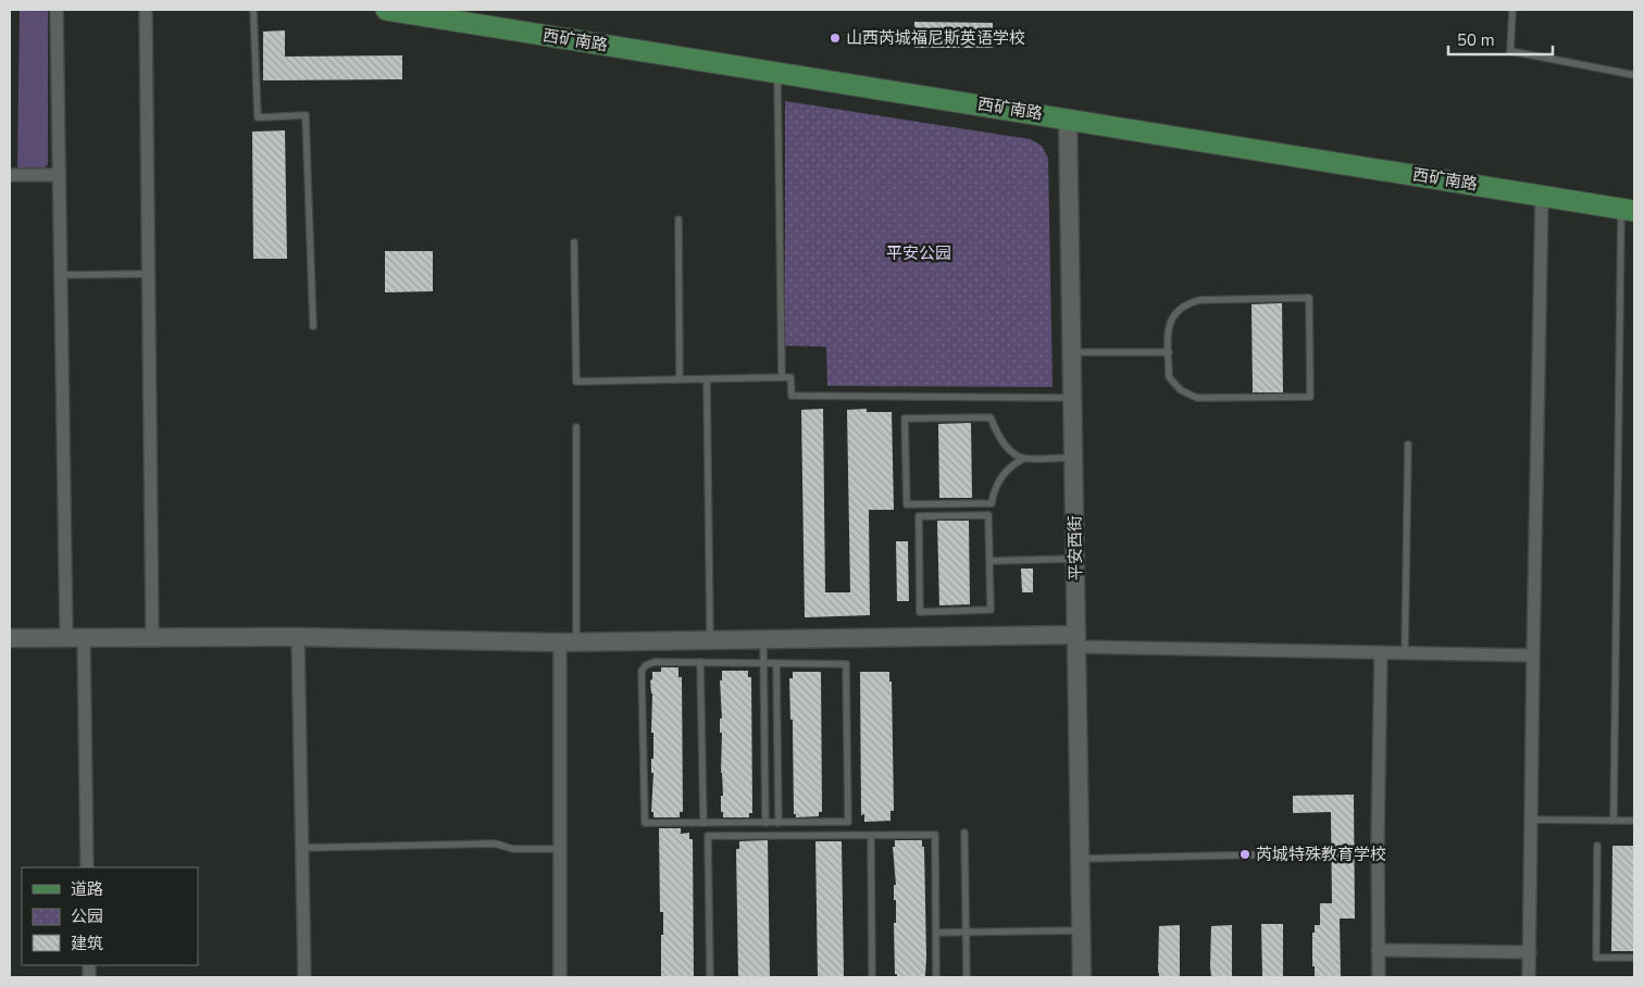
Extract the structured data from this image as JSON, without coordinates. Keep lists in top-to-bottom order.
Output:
{
  "streets": {
    "main road": ["西矿南路"],
    "street": ["平安西街"]
  },
  "crossings": [
    ["西矿南路", "平安西街"]
  ],
  "parks": ["平安公园"],
  "places": ["山西芮城福尼斯英语学校", "芮城特殊教育学校"],
  "legend": ["道路", "公园", "建筑"],
  "scale_bar": "50 m"
}
